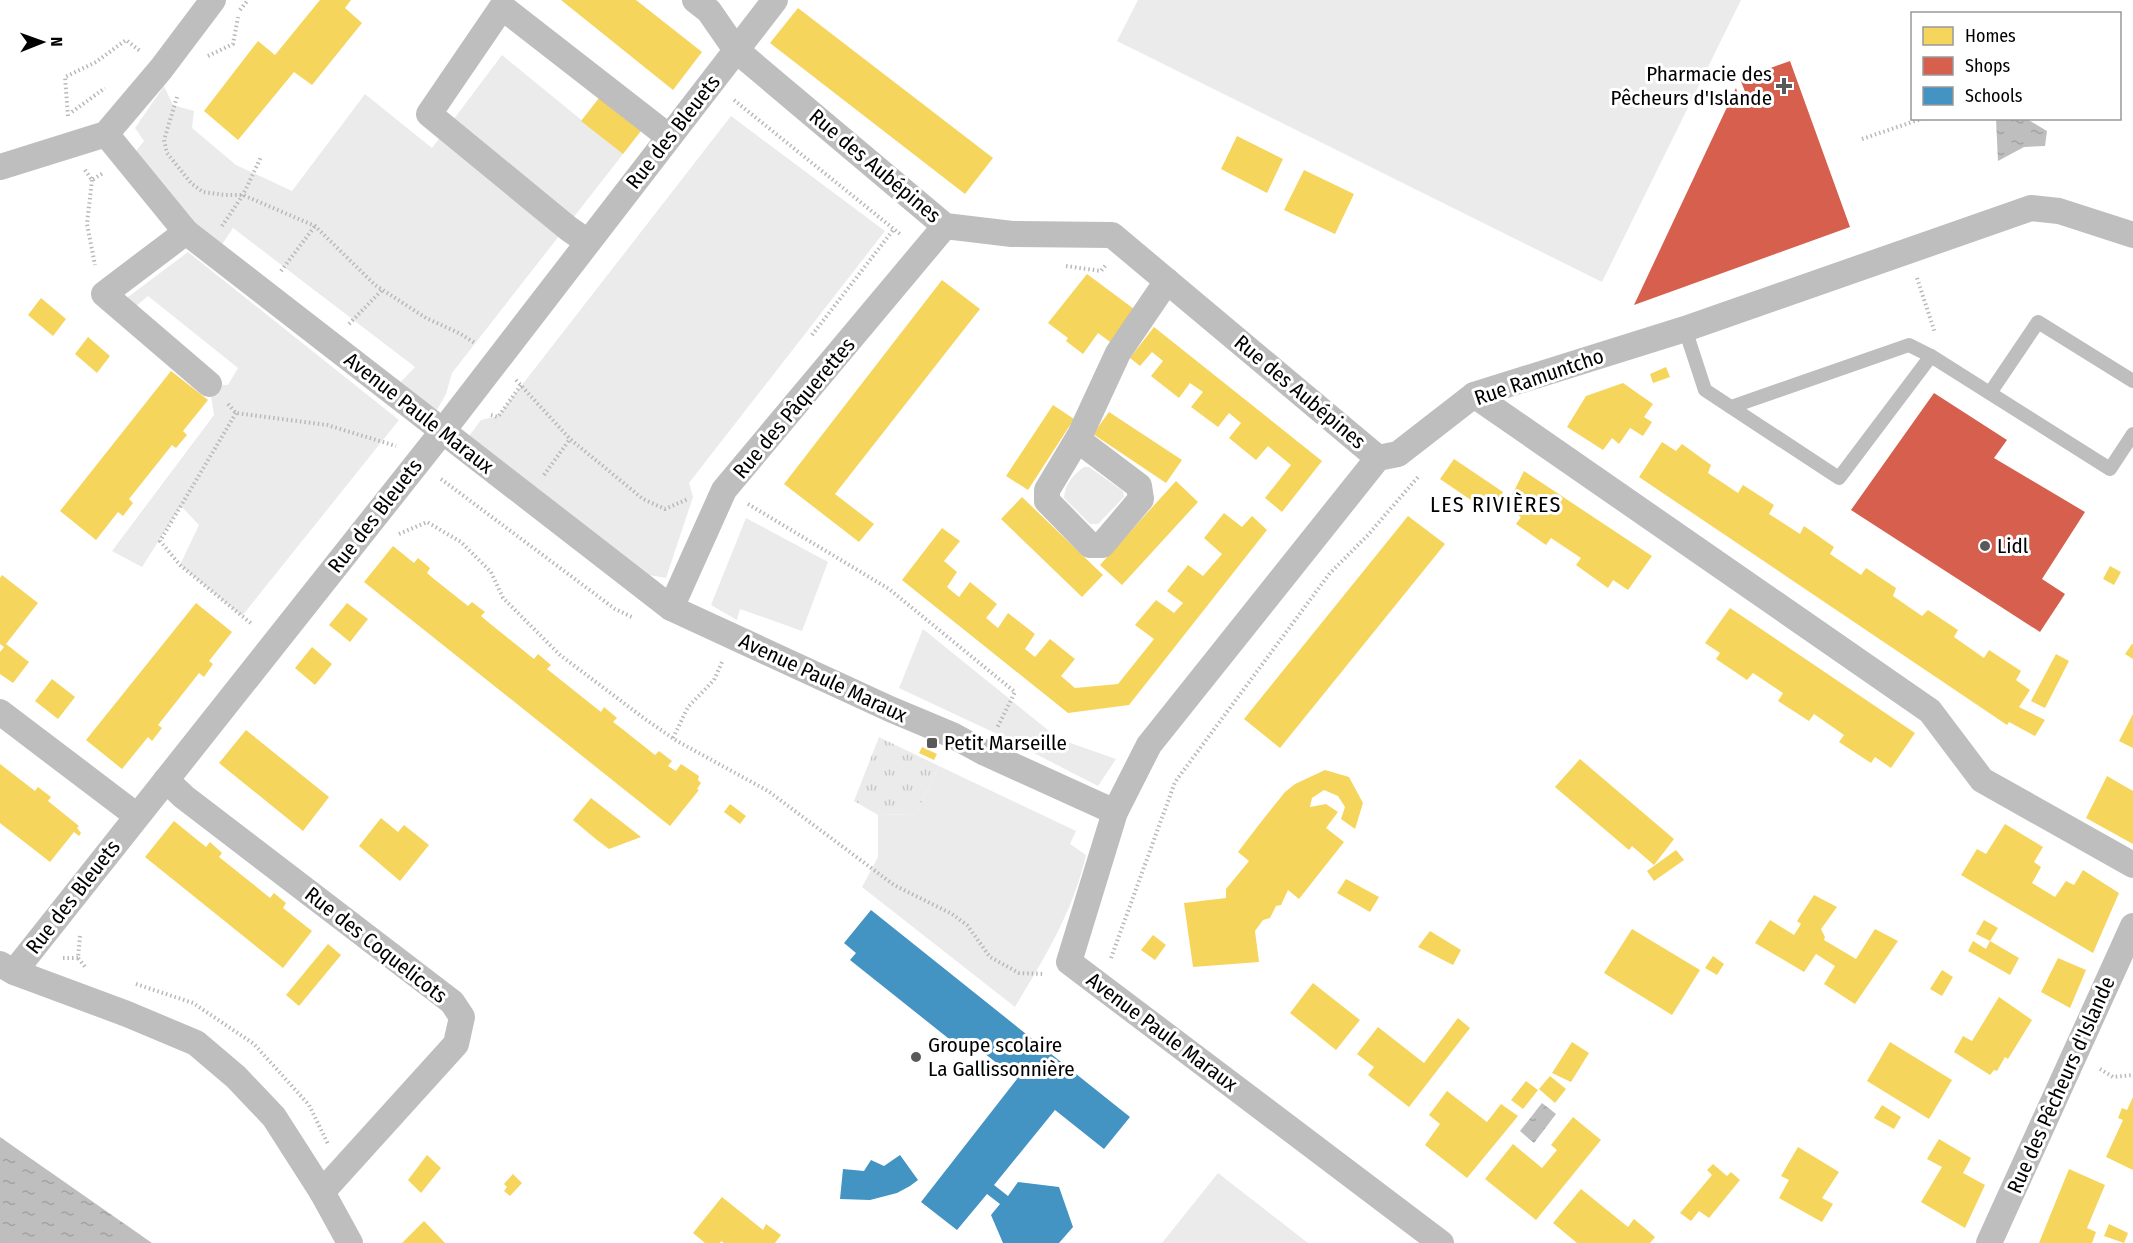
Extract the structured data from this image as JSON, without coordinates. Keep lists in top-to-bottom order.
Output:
{
  "streets": {
    "street": [
      "Rue des Bleuets",
      "Rue des Aubépines",
      "Rue Ramuntcho",
      "Rue des Pâquerettes",
      "Avenue Paule Maraux",
      "Rue des Coquelicots",
      "Rue des Pêcheurs d'Islande"
    ]
  },
  "crossings": [
    ["Rue des Bleuets", "Rue des Aubépines"],
    ["Rue des Bleuets", "Avenue Paule Maraux"],
    ["Rue des Bleuets", "Rue des Coquelicots"],
    ["Rue des Aubépines", "Rue Ramuntcho"],
    ["Rue des Aubépines", "Rue des Pâquerettes"],
    ["Rue des Pâquerettes", "Avenue Paule Maraux"]
  ],
  "districts": ["LES RIVIÈRES"],
  "places": {
    "health": ["Pharmacie des Pêcheurs d'Islande"],
    "other": ["Lidl", "Groupe scolaire La Gallissonnière"],
    "transit": ["Petit Marseille"]
  },
  "legend": ["Homes", "Shops", "Schools"],
  "north": "right"
}
